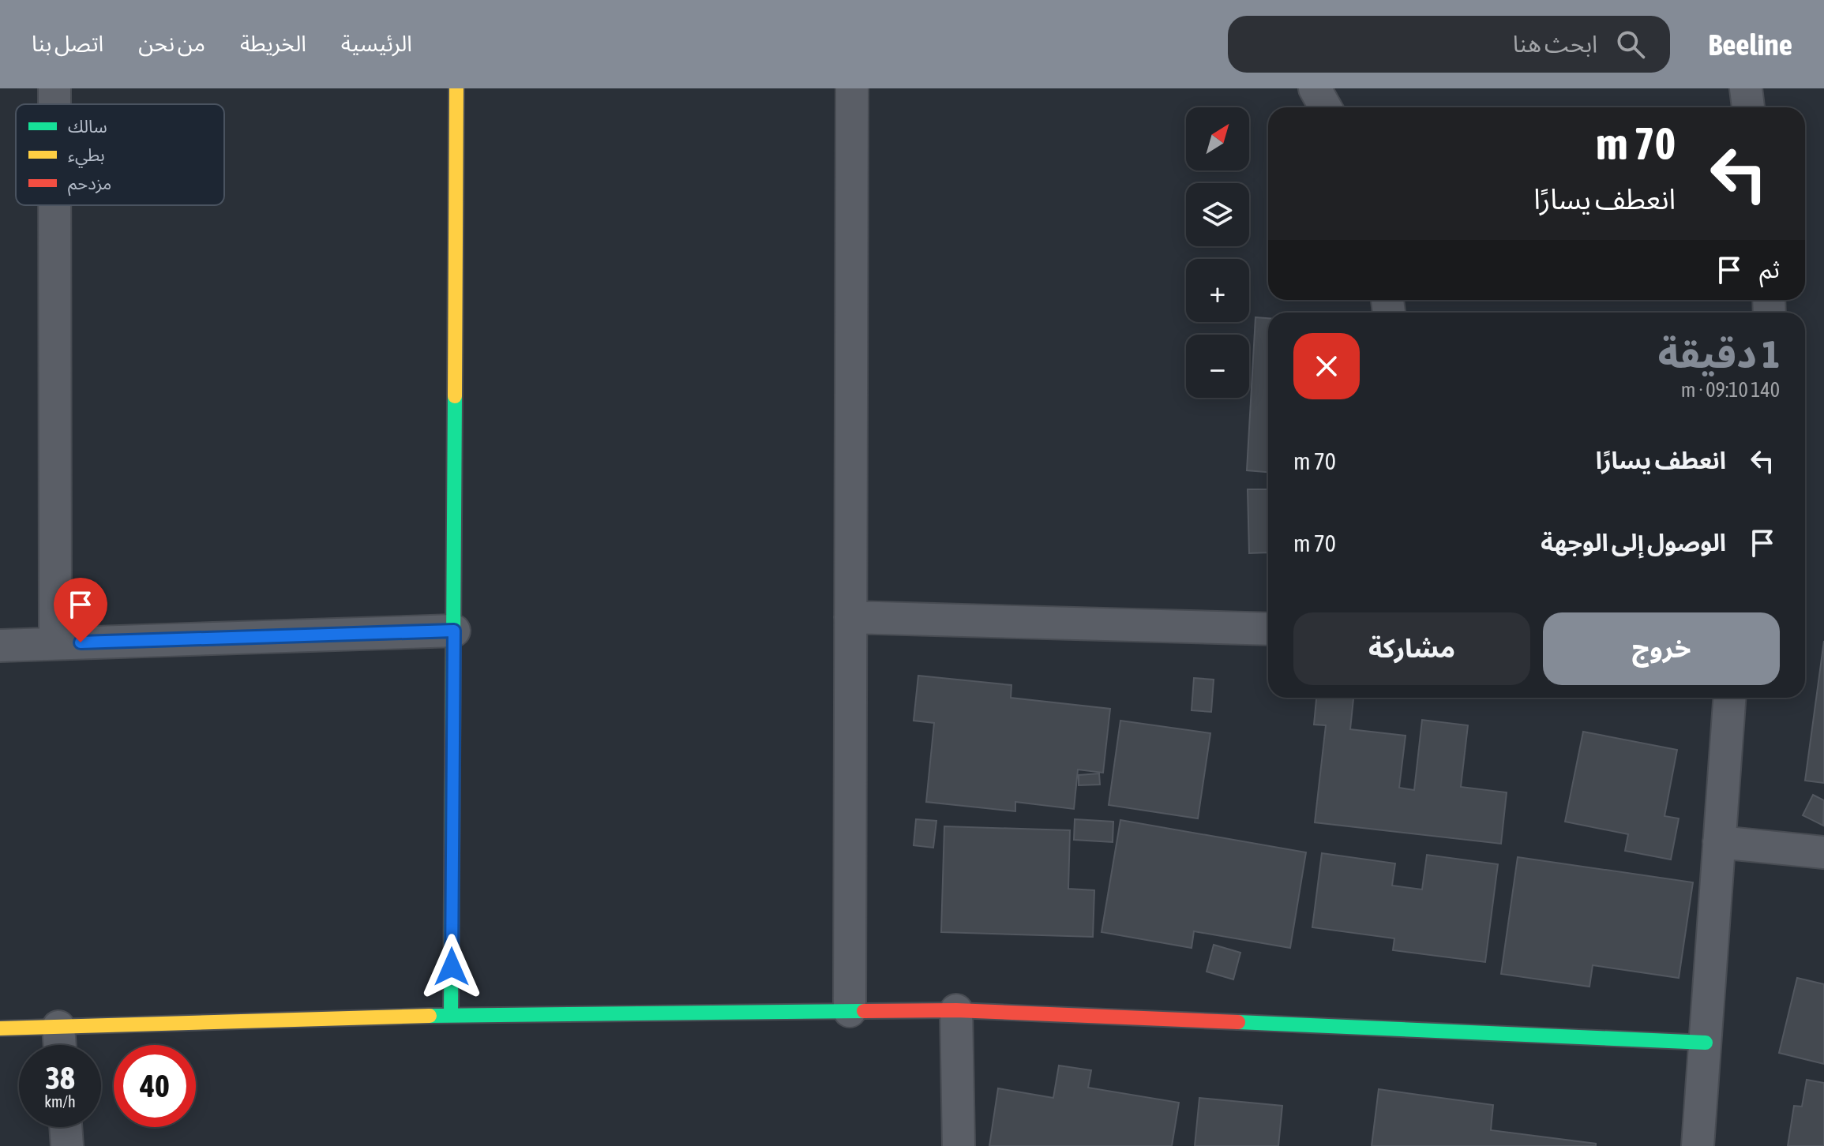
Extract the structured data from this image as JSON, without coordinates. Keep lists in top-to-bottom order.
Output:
{
  "legend": ["سالك", "بطيء", "مزدحم"],
  "north": "top right",
  "page": {
    "header": "Beeline",
    "search": "ابحث هنا",
    "nav": [
      "الرئيسية",
      "الخريطة",
      "من نحن",
      "اتصل بنا"
    ],
    "map_buttons": ["+", "−"],
    "turn": ["70 m", "انعطف يسارًا"],
    "then": "ثم",
    "heading": ["1 دقيقة", "140 m · 09:10"],
    "list": [
      {
        "name": "انعطف يسارًا",
        "value": "70 m"
      },
      {
        "name": "الوصول إلى الوجهة",
        "value": "70 m"
      }
    ],
    "buttons": ["خروج", "مشاركة"],
    "speed": "38 km/h",
    "limit": "40"
  }
}
